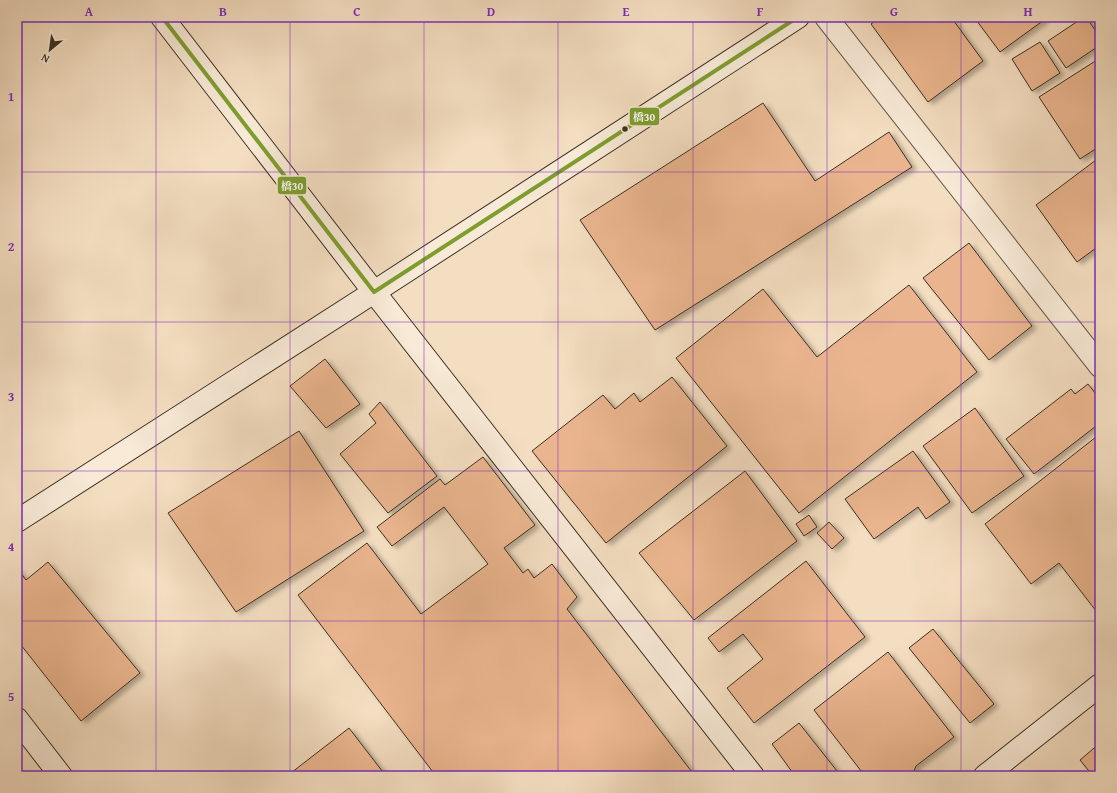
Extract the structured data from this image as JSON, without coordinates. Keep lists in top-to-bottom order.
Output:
{
  "lines": ["transit line 橋30"],
  "north": "bottom left",
  "grid": {
    "columns": [
      "A",
      "B",
      "C",
      "D",
      "E",
      "F",
      "G",
      "H"
    ],
    "rows": [
      "1",
      "2",
      "3",
      "4",
      "5"
    ]
  }
}
